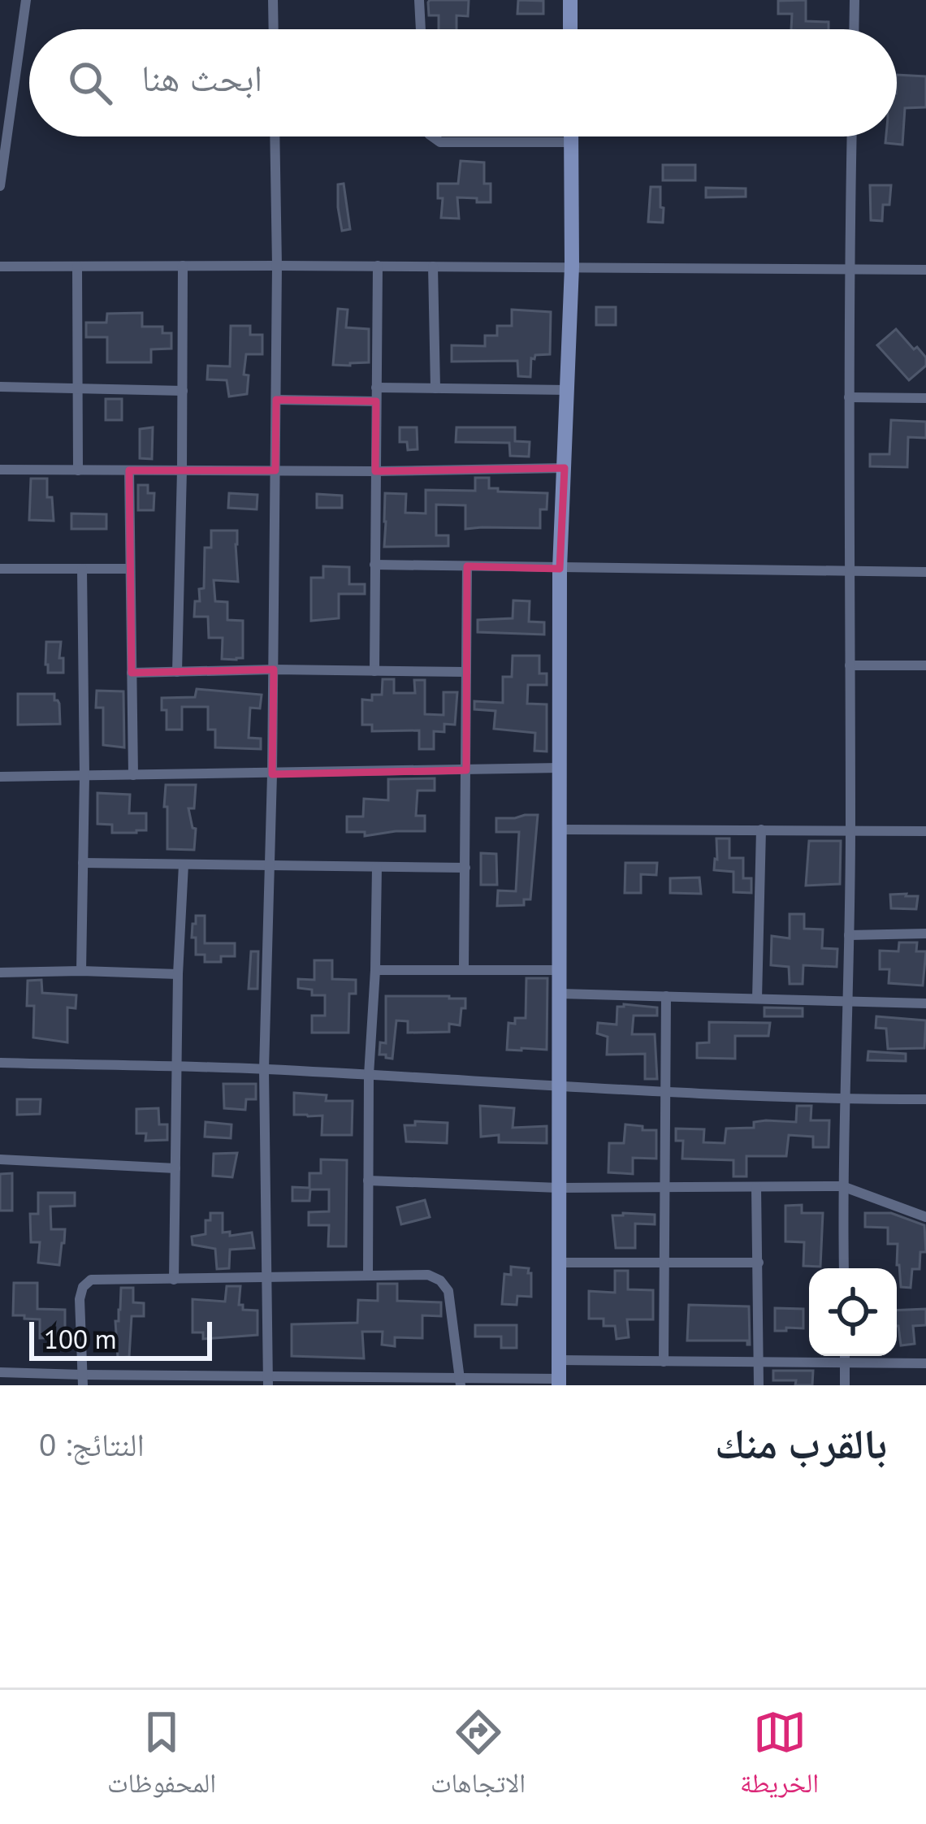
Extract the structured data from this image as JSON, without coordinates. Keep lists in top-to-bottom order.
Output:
{
  "scale_bar": "100 m",
  "page": {
    "search": "ابحث هنا",
    "scale": "100 m",
    "heading": ["بالقرب منك", "النتائج: 0"],
    "nav": ["الخريطة", "الاتجاهات", "المحفوظات"]
  }
}
